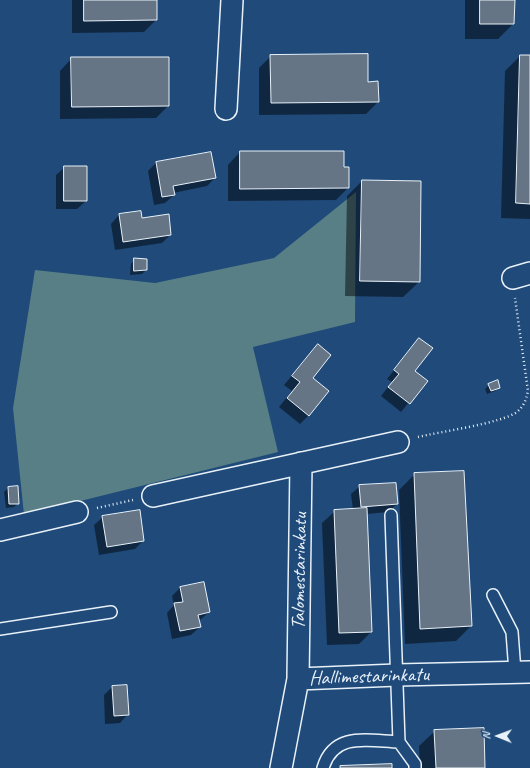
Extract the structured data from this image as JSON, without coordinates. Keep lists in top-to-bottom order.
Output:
{
  "streets": {
    "street": ["Talomestarinkatu", "Hallimestarinkatu"]
  },
  "crossings": [
    ["Talomestarinkatu", "Hallimestarinkatu"]
  ],
  "north": "left"
}
